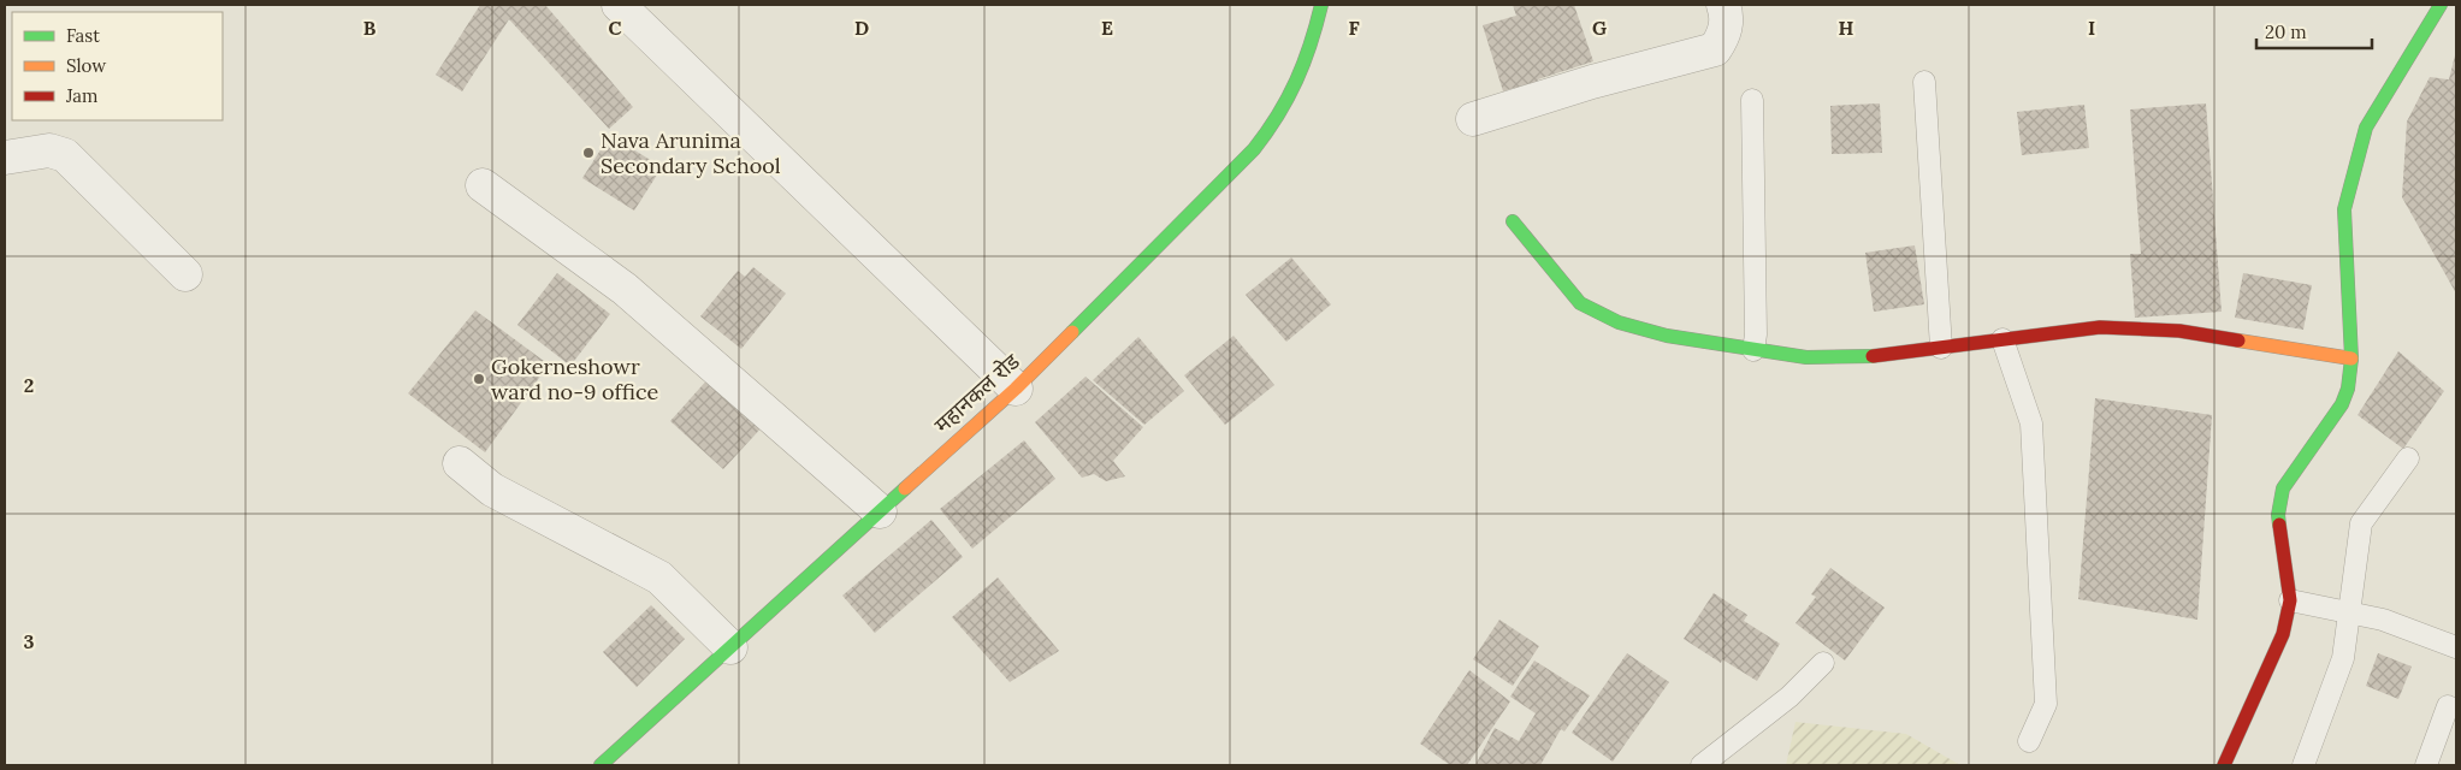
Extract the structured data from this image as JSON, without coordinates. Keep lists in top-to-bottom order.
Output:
{
  "streets": {
    "street": ["महानकल रोड"]
  },
  "places": ["Nava Arunima Secondary School", "Gokerneshowr ward no-9 office"],
  "legend": ["Fast", "Slow", "Jam"],
  "scale_bar": "20 m",
  "grid": {
    "columns": [
      "B",
      "C",
      "D",
      "E",
      "F",
      "G",
      "H",
      "I"
    ],
    "rows": ["2", "3"]
  }
}
